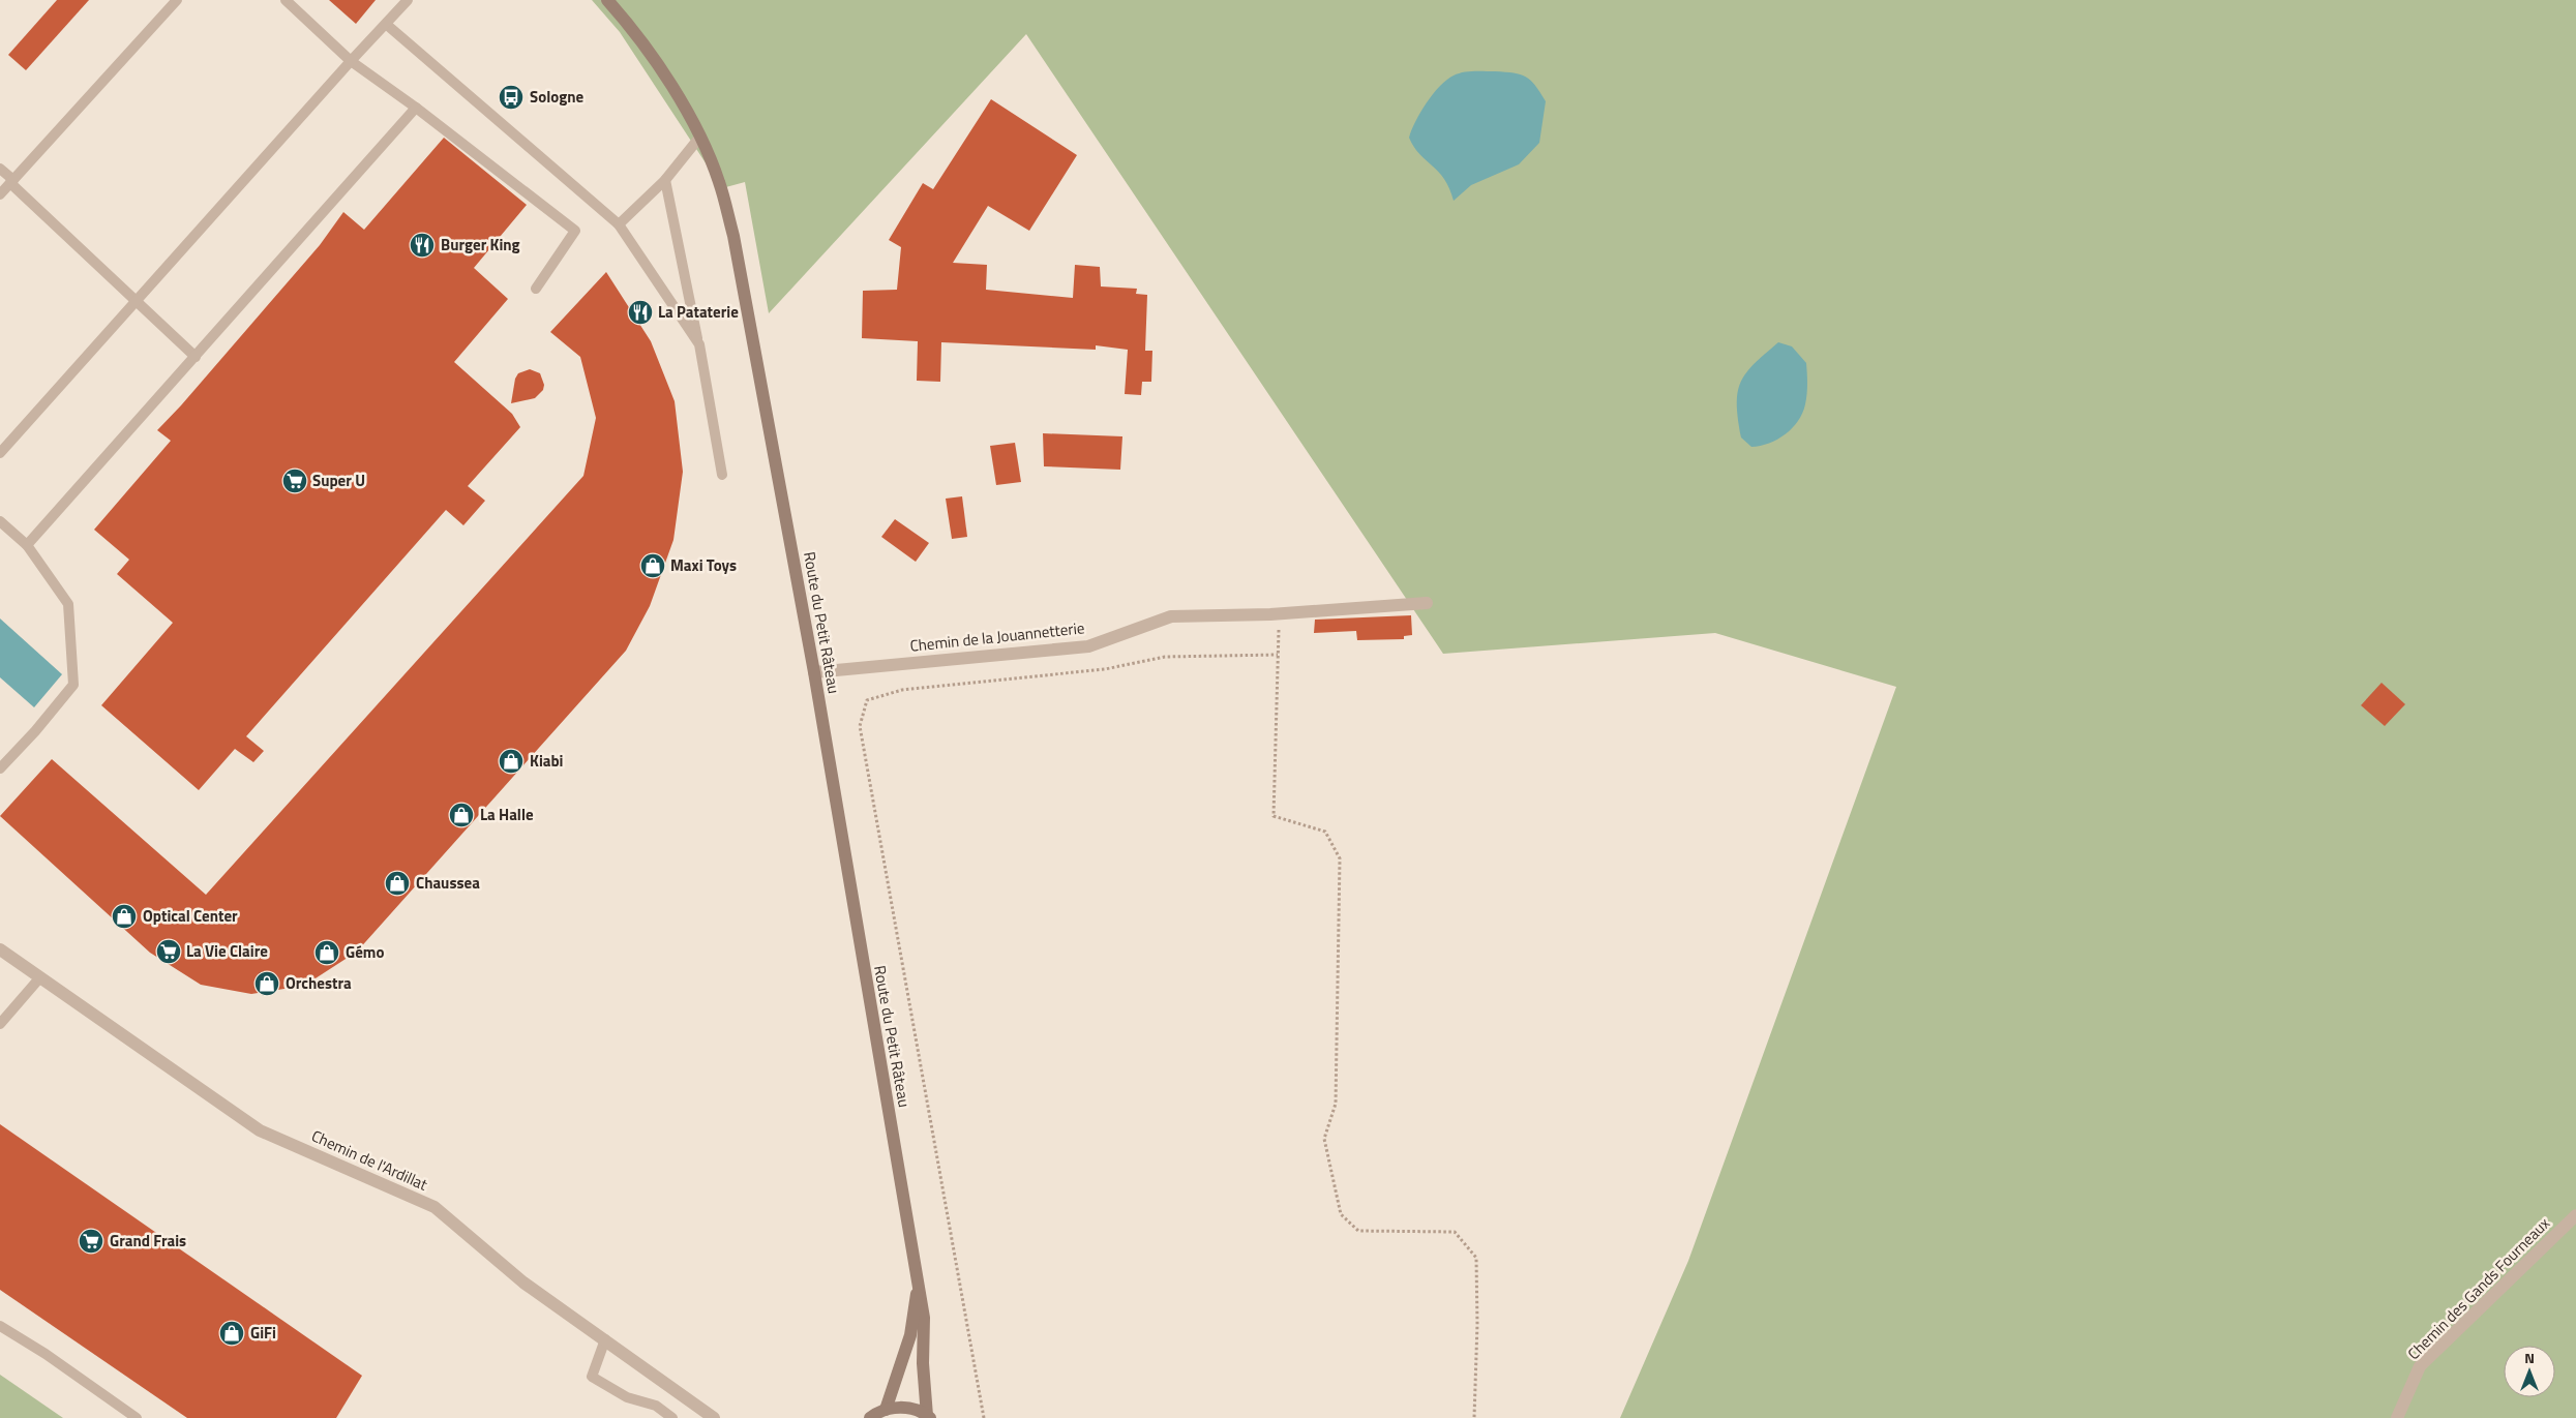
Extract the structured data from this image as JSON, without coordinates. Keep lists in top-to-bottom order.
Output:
{
  "streets": {
    "street": [
      "Route du Petit Râteau",
      "Chemin de la Jouannetterie",
      "Chemin de l'Ardillat",
      "Chemin des Gands Fourneaux"
    ]
  },
  "crossings": [
    ["Route du Petit Râteau", "Chemin de la Jouannetterie"]
  ],
  "places": {
    "bus stop": ["Sologne"],
    "restaurant": ["Burger King", "La Pataterie"],
    "supermarket": ["Super U", "La Vie Claire", "Grand Frais"],
    "shop": [
      "Maxi Toys",
      "Kiabi",
      "La Halle",
      "Chaussea",
      "Optical Center",
      "Gémo",
      "Orchestra",
      "GiFi"
    ]
  },
  "north": "top"
}
